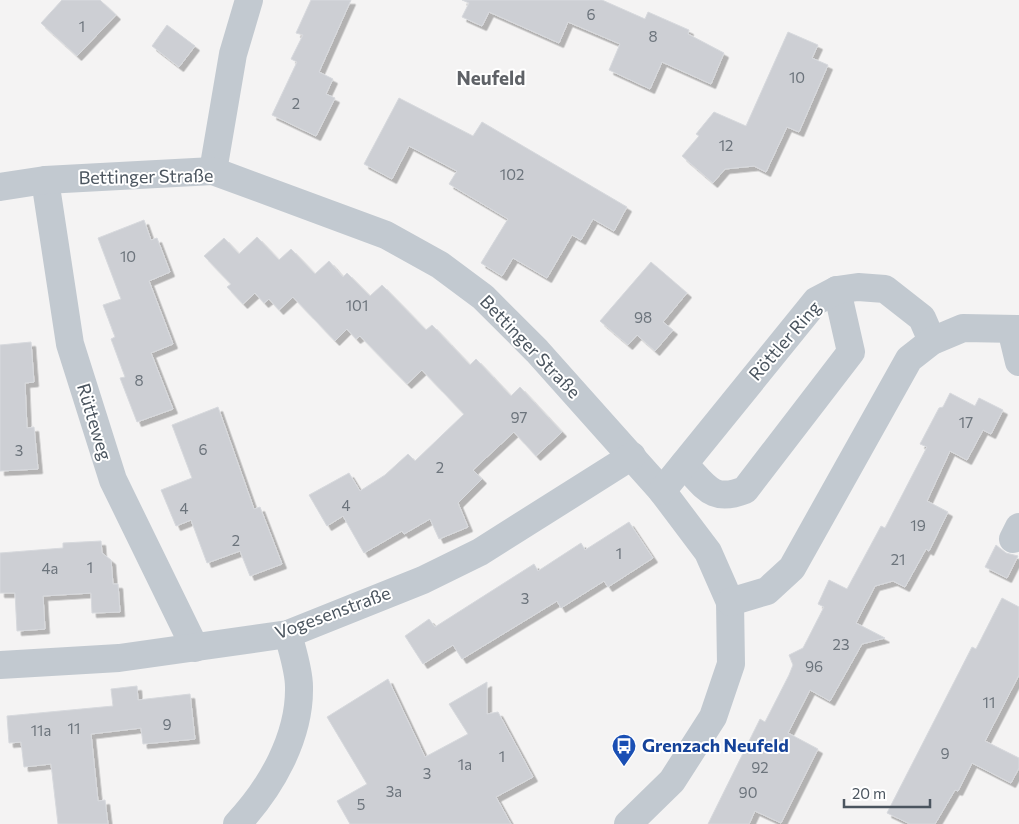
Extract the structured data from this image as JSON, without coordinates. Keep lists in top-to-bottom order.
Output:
{
  "streets": {
    "street": [
      "Bettinger Straße",
      "Röttler Ring",
      "Rütteweg",
      "Vogesenstraße"
    ]
  },
  "crossings": [
    ["Bettinger Straße", "Röttler Ring"],
    ["Bettinger Straße", "Rütteweg"],
    ["Bettinger Straße", "Vogesenstraße"],
    ["Rütteweg", "Vogesenstraße"]
  ],
  "districts": ["Neufeld"],
  "places": {
    "bus stop": ["Grenzach Neufeld"]
  },
  "house_numbers": [
    "6",
    "1",
    "8",
    "10",
    "2",
    "12",
    "102",
    "10",
    "101",
    "98",
    "8",
    "97",
    "17",
    "6",
    "3",
    "2",
    "4",
    "4",
    "19",
    "2",
    "1",
    "21",
    "1",
    "4a",
    "3",
    "23",
    "96",
    "11",
    "9",
    "11",
    "11a",
    "9",
    "1",
    "1a",
    "92",
    "3",
    "3a",
    "90",
    "5"
  ],
  "scale_bar": "20 m"
}
